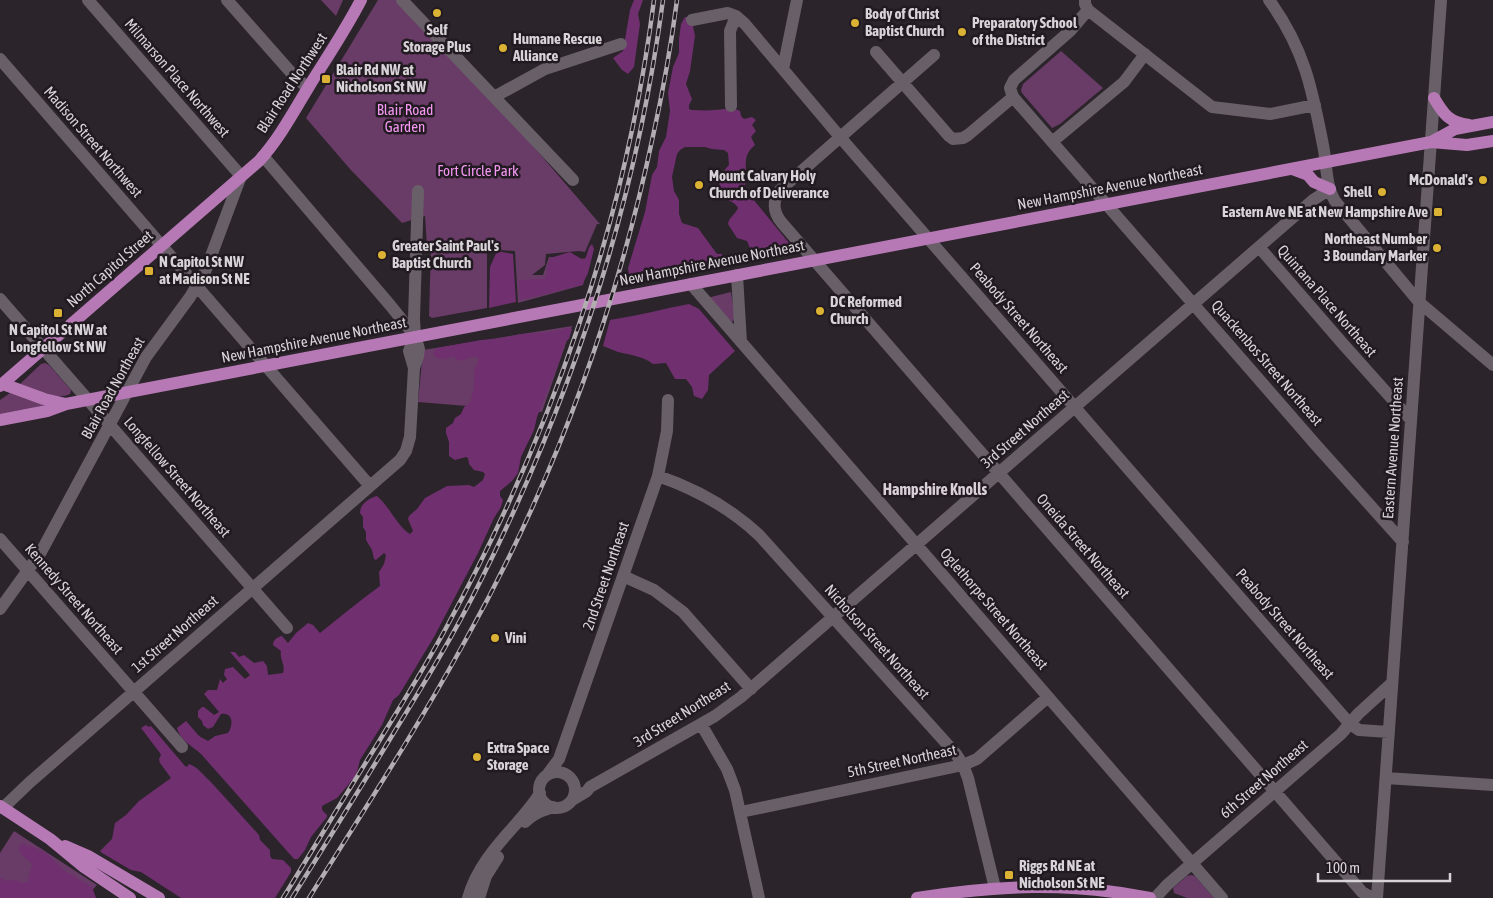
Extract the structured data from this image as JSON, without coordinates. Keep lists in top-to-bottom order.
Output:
{
  "streets": {
    "main road": ["Blair Road Northwest", "New Hampshire Avenue Northeast", "North Capitol Street"],
    "street": [
      "Milmarson Place Northwest",
      "Madison Street Northwest",
      "Quintana Place Northeast",
      "Peabody Street Northeast",
      "Quackenbos Street Northeast",
      "Blair Road Northeast",
      "3rd Street Northeast",
      "Eastern Avenue Northeast",
      "Longfellow Street Northeast",
      "Oneida Street Northeast",
      "2nd Street Northeast",
      "Kennedy Street Northeast",
      "Oglethorpe Street Northeast",
      "1st Street Northeast",
      "Nicholson Street Northeast",
      "5th Street Northeast",
      "6th Street Northeast"
    ]
  },
  "crossings": [
    ["Milmarson Place Northwest", "Blair Road Northwest"],
    ["Milmarson Place Northwest", "North Capitol Street"],
    ["Milmarson Place Northwest", "Blair Road Northeast"],
    ["Blair Road Northwest", "North Capitol Street"],
    ["Blair Road Northwest", "Blair Road Northeast"],
    ["Madison Street Northwest", "New Hampshire Avenue Northeast"],
    ["Madison Street Northwest", "North Capitol Street"],
    ["Madison Street Northwest", "Blair Road Northeast"],
    ["Madison Street Northwest", "1st Street Northeast"],
    ["New Hampshire Avenue Northeast", "Peabody Street Northeast"],
    ["New Hampshire Avenue Northeast", "Quackenbos Street Northeast"],
    ["New Hampshire Avenue Northeast", "Blair Road Northeast"],
    ["New Hampshire Avenue Northeast", "Eastern Avenue Northeast"],
    ["New Hampshire Avenue Northeast", "Longfellow Street Northeast"],
    ["New Hampshire Avenue Northeast", "Oneida Street Northeast"],
    ["New Hampshire Avenue Northeast", "Oglethorpe Street Northeast"],
    ["New Hampshire Avenue Northeast", "1st Street Northeast"],
    ["North Capitol Street", "Blair Road Northeast"],
    ["North Capitol Street", "Longfellow Street Northeast"],
    ["Quintana Place Northeast", "3rd Street Northeast"],
    ["Quintana Place Northeast", "Eastern Avenue Northeast"],
    ["Peabody Street Northeast", "3rd Street Northeast"],
    ["Peabody Street Northeast", "Oneida Street Northeast"],
    ["Peabody Street Northeast", "6th Street Northeast"],
    ["Quackenbos Street Northeast", "3rd Street Northeast"],
    ["Quackenbos Street Northeast", "Eastern Avenue Northeast"],
    ["Blair Road Northeast", "Longfellow Street Northeast"],
    ["Blair Road Northeast", "Kennedy Street Northeast"],
    ["3rd Street Northeast", "Oneida Street Northeast"],
    ["3rd Street Northeast", "2nd Street Northeast"],
    ["3rd Street Northeast", "Oglethorpe Street Northeast"],
    ["3rd Street Northeast", "Nicholson Street Northeast"],
    ["Eastern Avenue Northeast", "Oneida Street Northeast"],
    ["Eastern Avenue Northeast", "6th Street Northeast"],
    ["Longfellow Street Northeast", "1st Street Northeast"],
    ["Oneida Street Northeast", "6th Street Northeast"],
    ["2nd Street Northeast", "Nicholson Street Northeast"],
    ["Kennedy Street Northeast", "1st Street Northeast"],
    ["Oglethorpe Street Northeast", "5th Street Northeast"],
    ["Oglethorpe Street Northeast", "6th Street Northeast"],
    ["Nicholson Street Northeast", "5th Street Northeast"]
  ],
  "districts": ["Hampshire Knolls"],
  "parks": ["Blair Road Garden", "Fort Circle Park"],
  "places": {
    "other": [
      "Self Storage Plus",
      "Body of Christ Baptist Church",
      "Preparatory School of the District",
      "Humane Rescue Alliance",
      "McDonald's",
      "Mount Calvary Holy Church of Deliverance",
      "Shell",
      "Northeast Number 3 Boundary Marker",
      "Greater Saint Paul's Baptist Church",
      "DC Reformed Church",
      "Vini",
      "Extra Space Storage"
    ],
    "transit": [
      "Blair Rd NW at Nicholson St NW",
      "Eastern Ave NE at New Hampshire Ave",
      "N Capitol St NW at Madison St NE",
      "N Capitol St NW at Longfellow St NW",
      "Riggs Rd NE at Nicholson St NE"
    ]
  },
  "scale_bar": "100 m"
}
